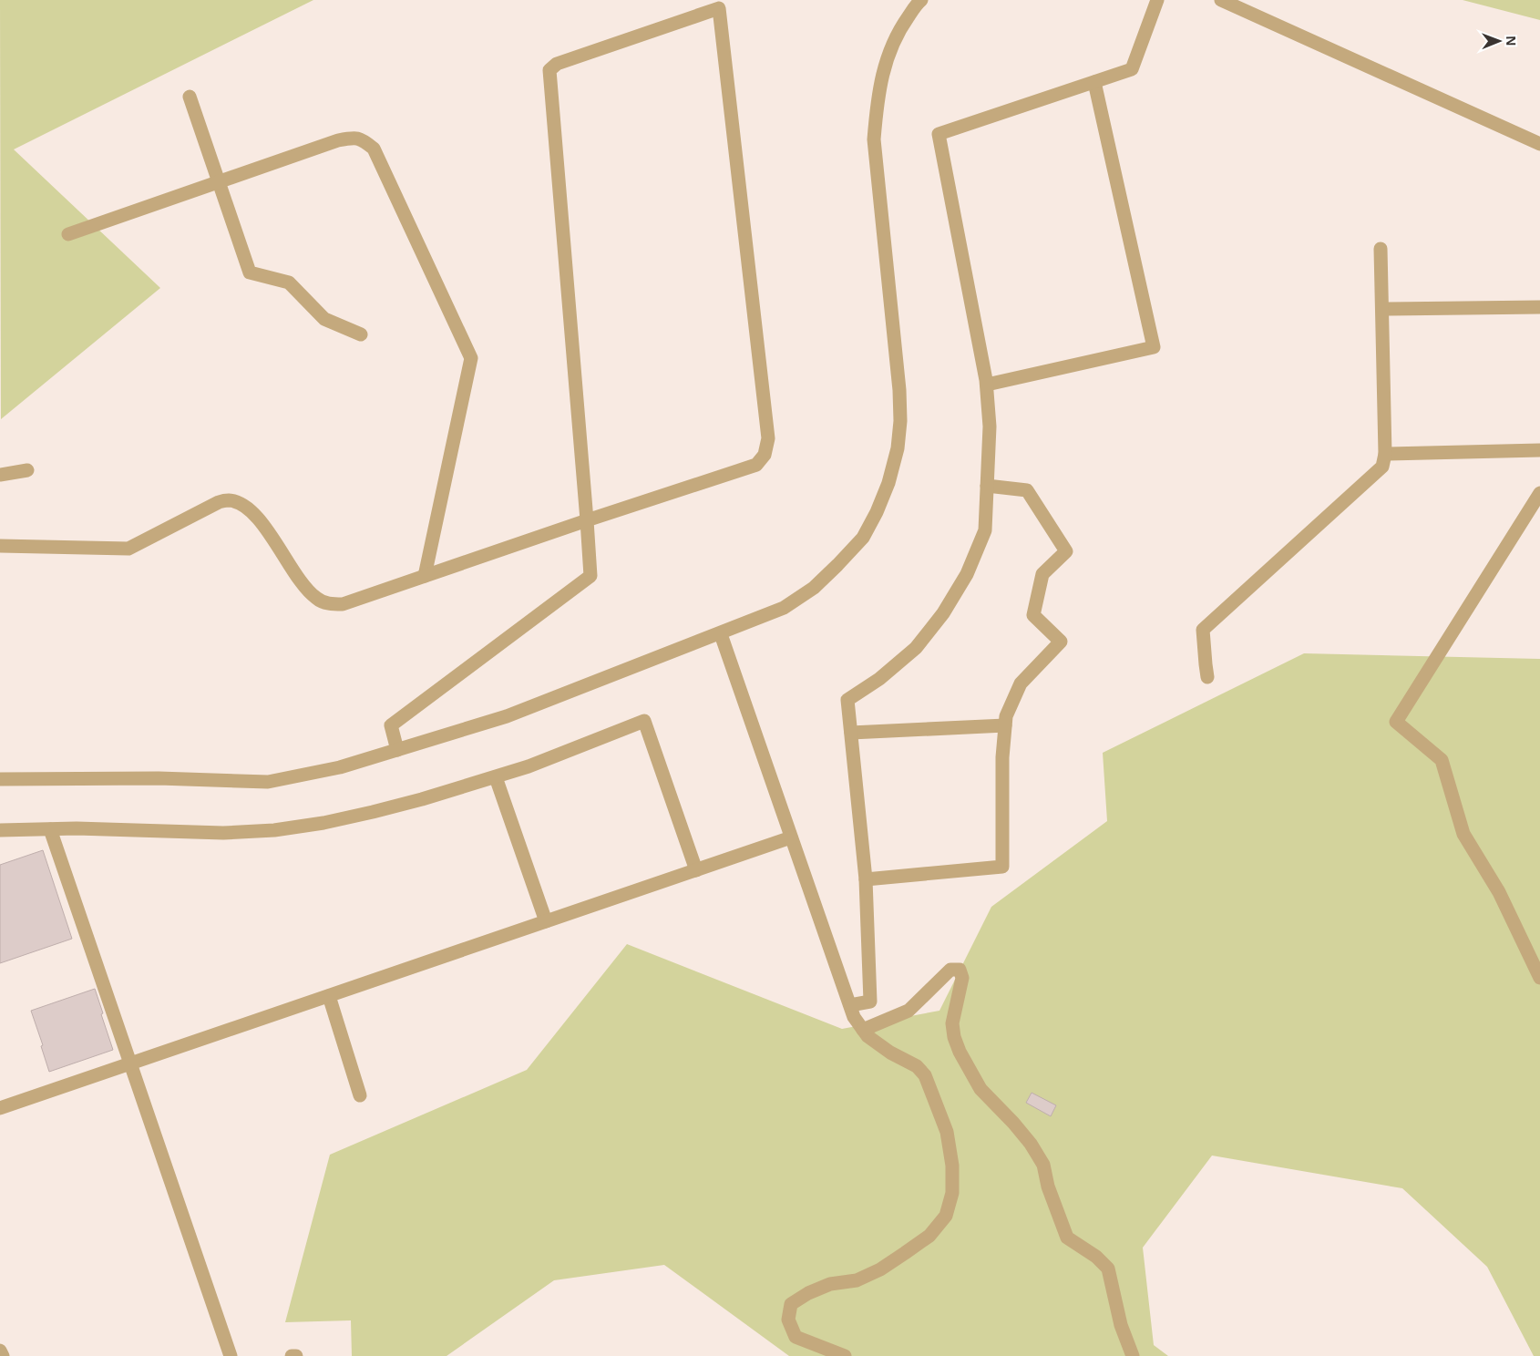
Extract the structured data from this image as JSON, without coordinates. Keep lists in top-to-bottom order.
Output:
{
  "north": "right"
}
